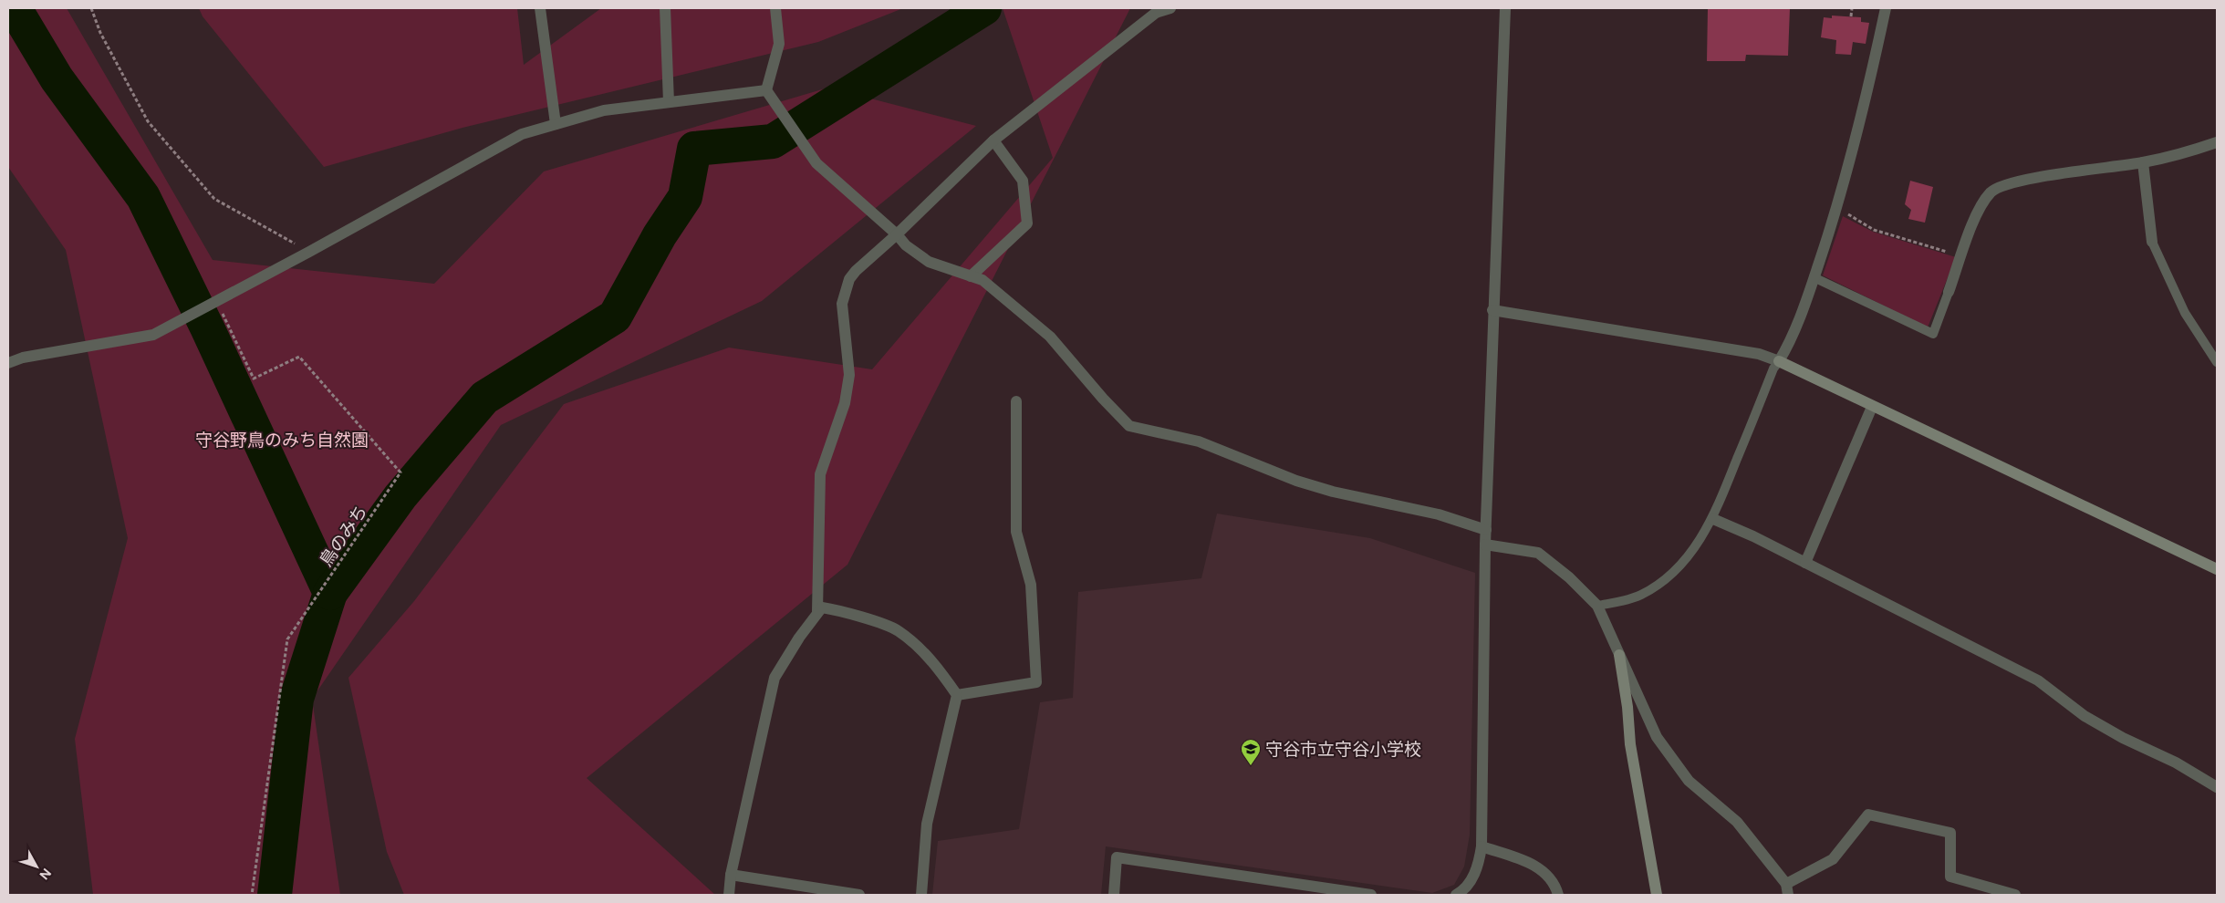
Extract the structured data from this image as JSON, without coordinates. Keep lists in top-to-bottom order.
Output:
{
  "streets": {
    "path": ["鳥のみち"]
  },
  "parks": ["守谷野鳥のみち自然園"],
  "places": {
    "school or university": ["守谷市立守谷小学校"]
  },
  "north": "bottom right"
}
